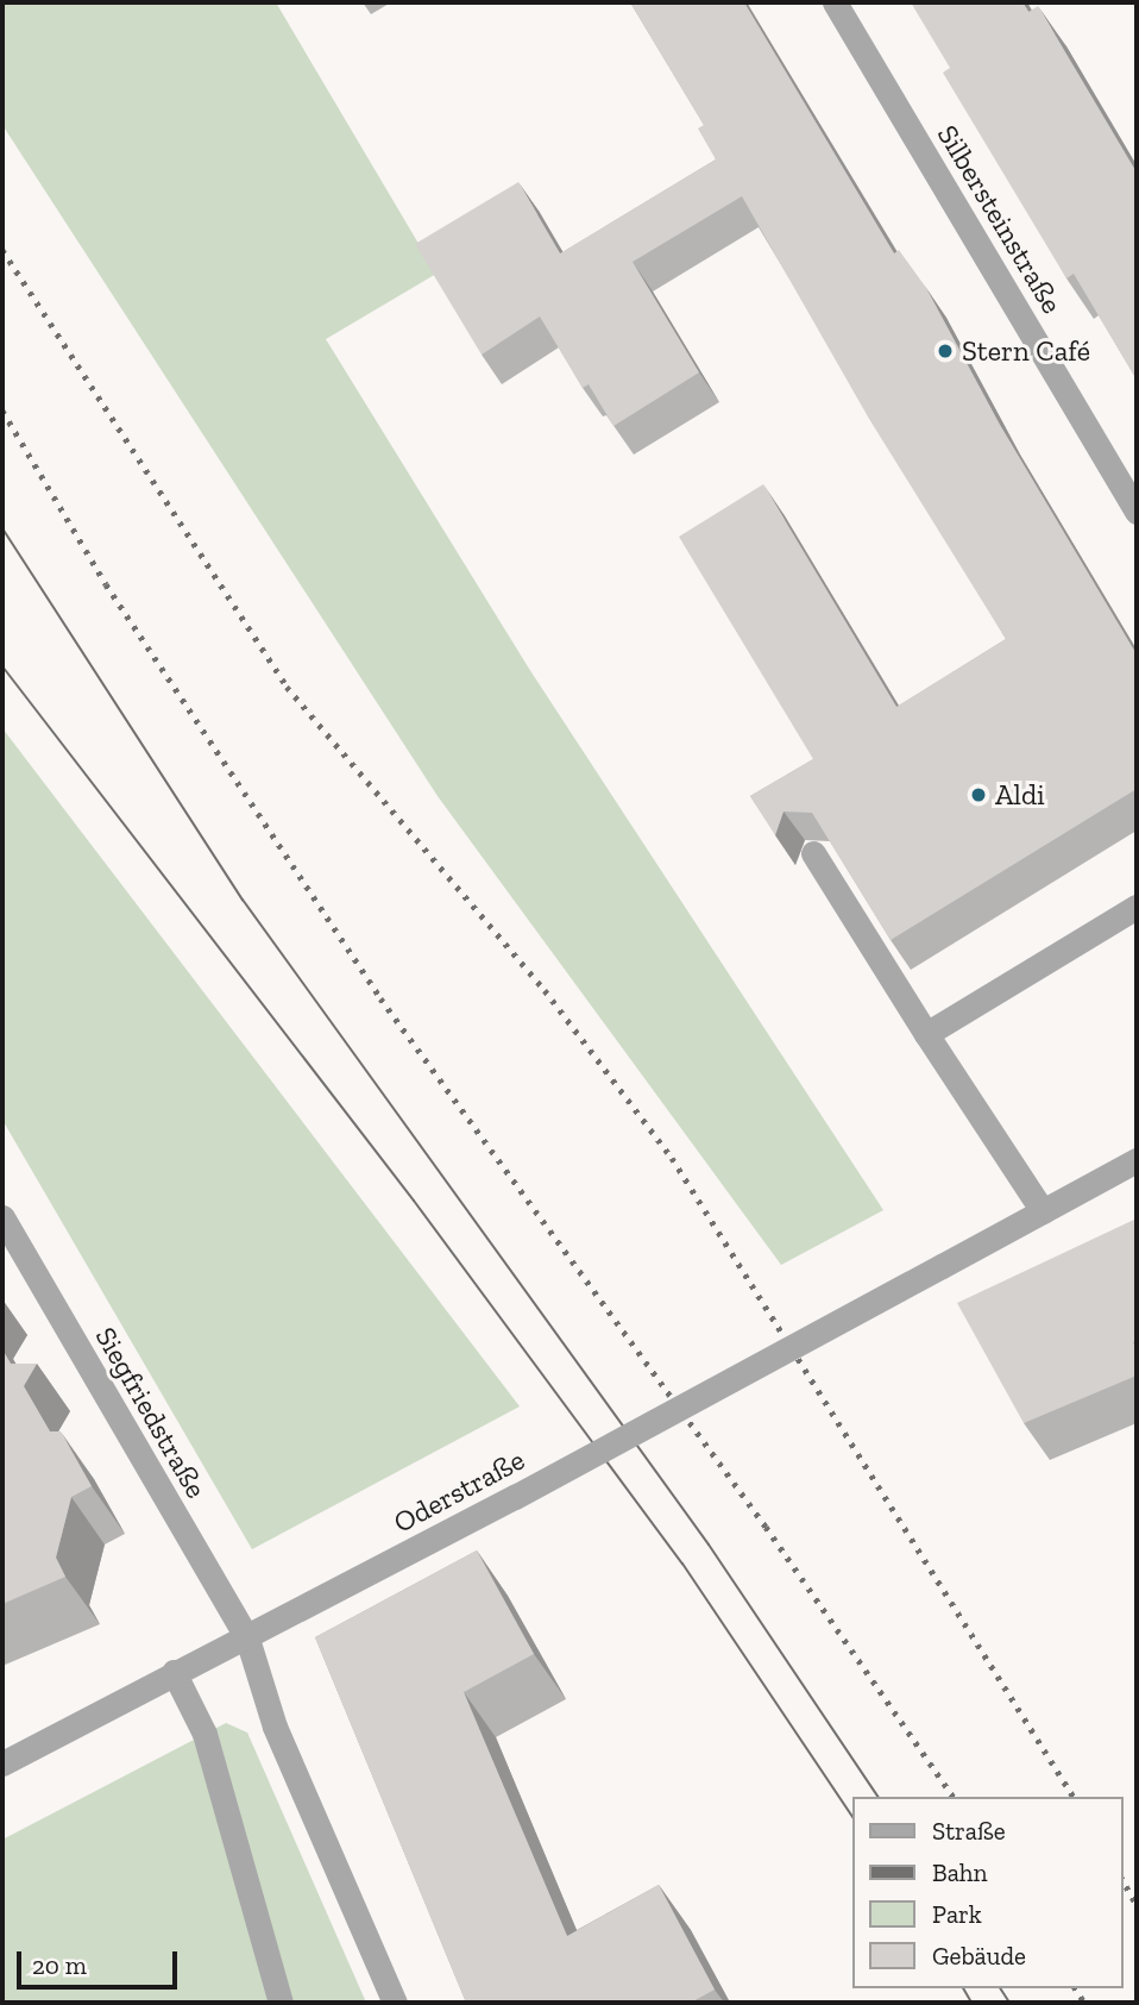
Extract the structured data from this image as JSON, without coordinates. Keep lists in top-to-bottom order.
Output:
{
  "streets": {
    "street": ["Silbersteinstraße", "Siegfriedstraße", "Oderstraße"]
  },
  "crossings": [
    ["Siegfriedstraße", "Oderstraße"]
  ],
  "places": ["Stern Café", "Aldi"],
  "legend": [
    "Straße",
    "Bahn",
    "Park",
    "Gebäude"
  ],
  "scale_bar": "20 m"
}
